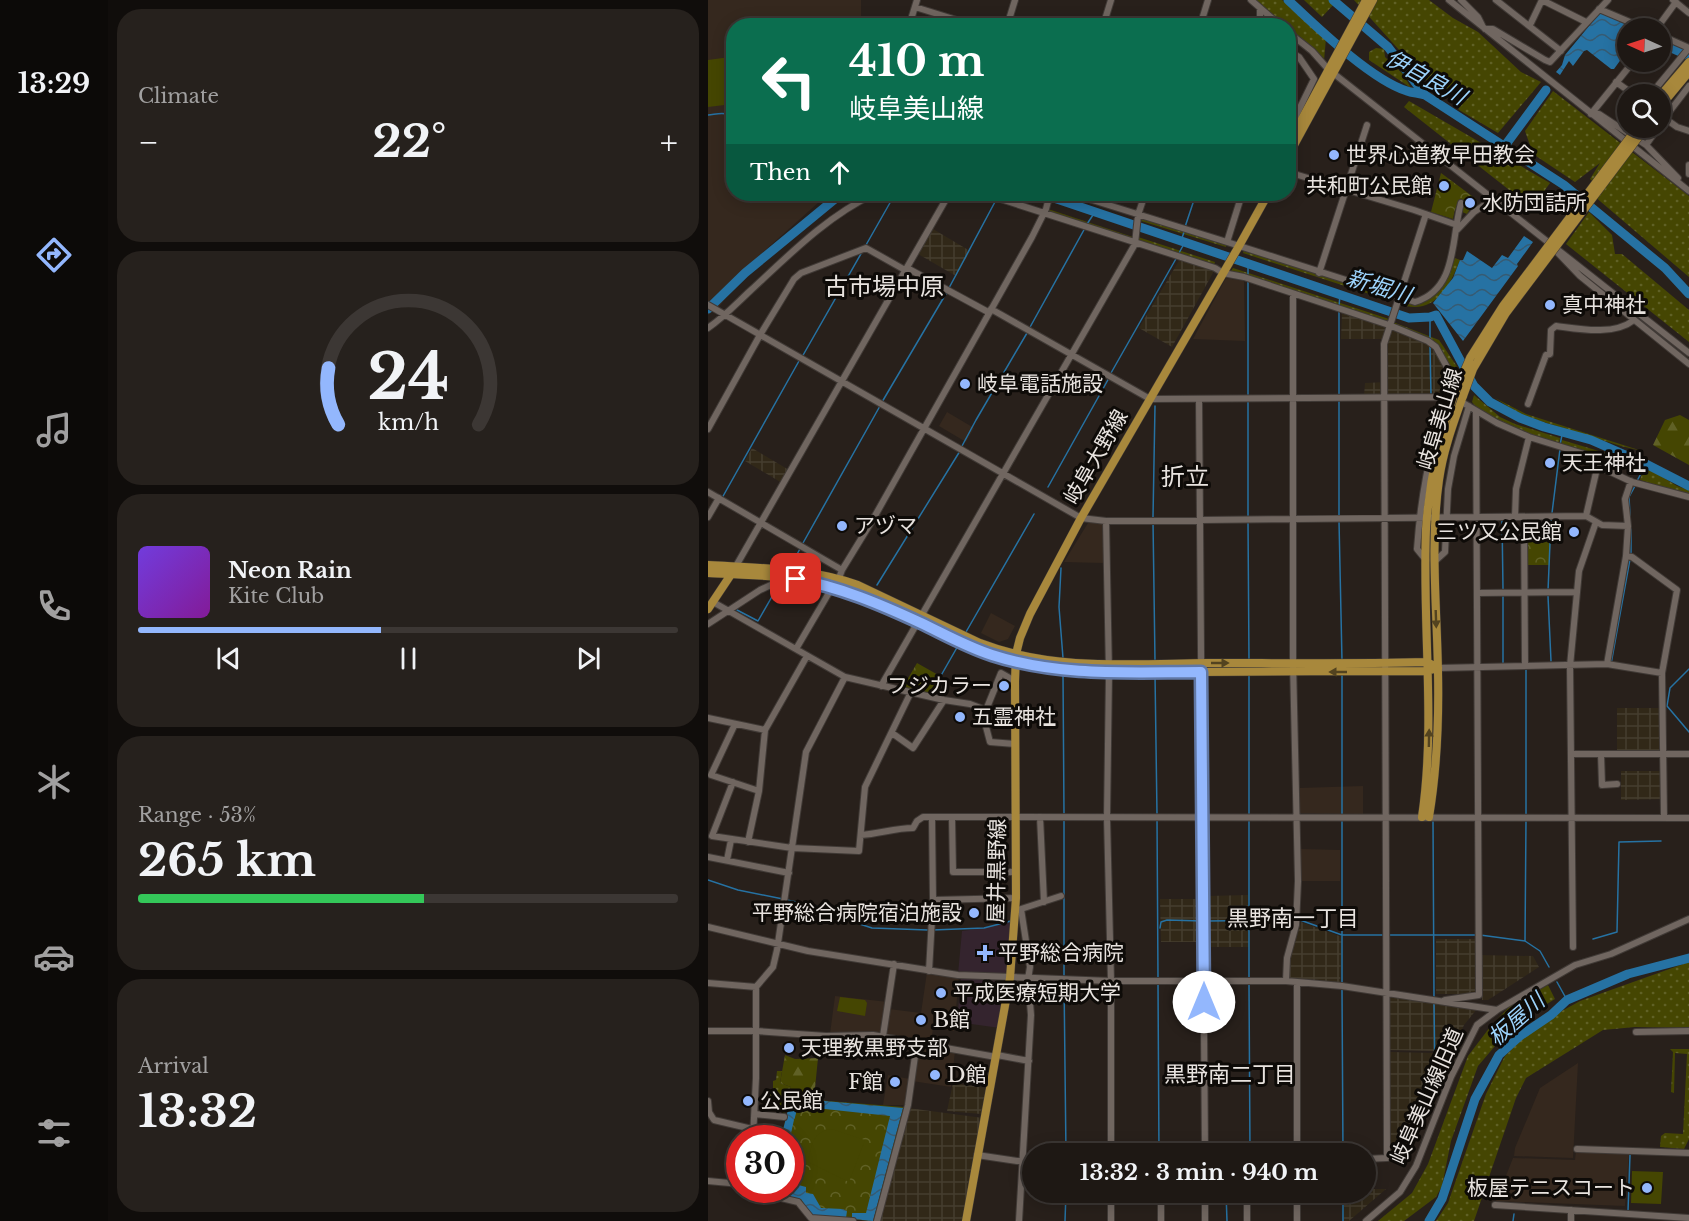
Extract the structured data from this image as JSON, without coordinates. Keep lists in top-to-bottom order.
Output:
{
  "streets": {
    "main road": ["岐阜美山線", "岐阜大野線", "屋井黒野線"],
    "street": ["岐阜美山線旧道"]
  },
  "crossings": [
    ["岐阜大野線", "屋井黒野線"]
  ],
  "districts": [
    "古市場中原",
    "折立",
    "黒野南一丁目",
    "黒野南二丁目"
  ],
  "water": ["伊自良川", "新堀川", "板屋川"],
  "places": {
    "other": [
      "世界心道教早田教会",
      "共和町公民館",
      "水防団詰所",
      "真中神社",
      "岐阜電話施設",
      "天王神社",
      "アヅマ",
      "三ツ又公民館",
      "フジカラー",
      "五霊神社",
      "平野総合病院宿泊施設",
      "平成医療短期大学",
      "B館",
      "天理教黒野支部",
      "D館",
      "F館",
      "公民館",
      "板屋テニスコート"
    ],
    "health": ["平野総合病院"]
  },
  "north": "left",
  "page": {
    "tabs": "13:29",
    "tile": [
      "Climate",
      ["Range · 53%", "265 km"],
      ["Arrival", "13:32"]
    ],
    "turn": ["410 m", "岐阜美山線"],
    "heat": ["−", "22°", "+"],
    "then": "Then",
    "song": ["Neon Rain", "Kite Club"],
    "limit": "30",
    "trip": "13:32 · 3 min · 940 m",
    "gauge": ["24", "km/h"]
  }
}
